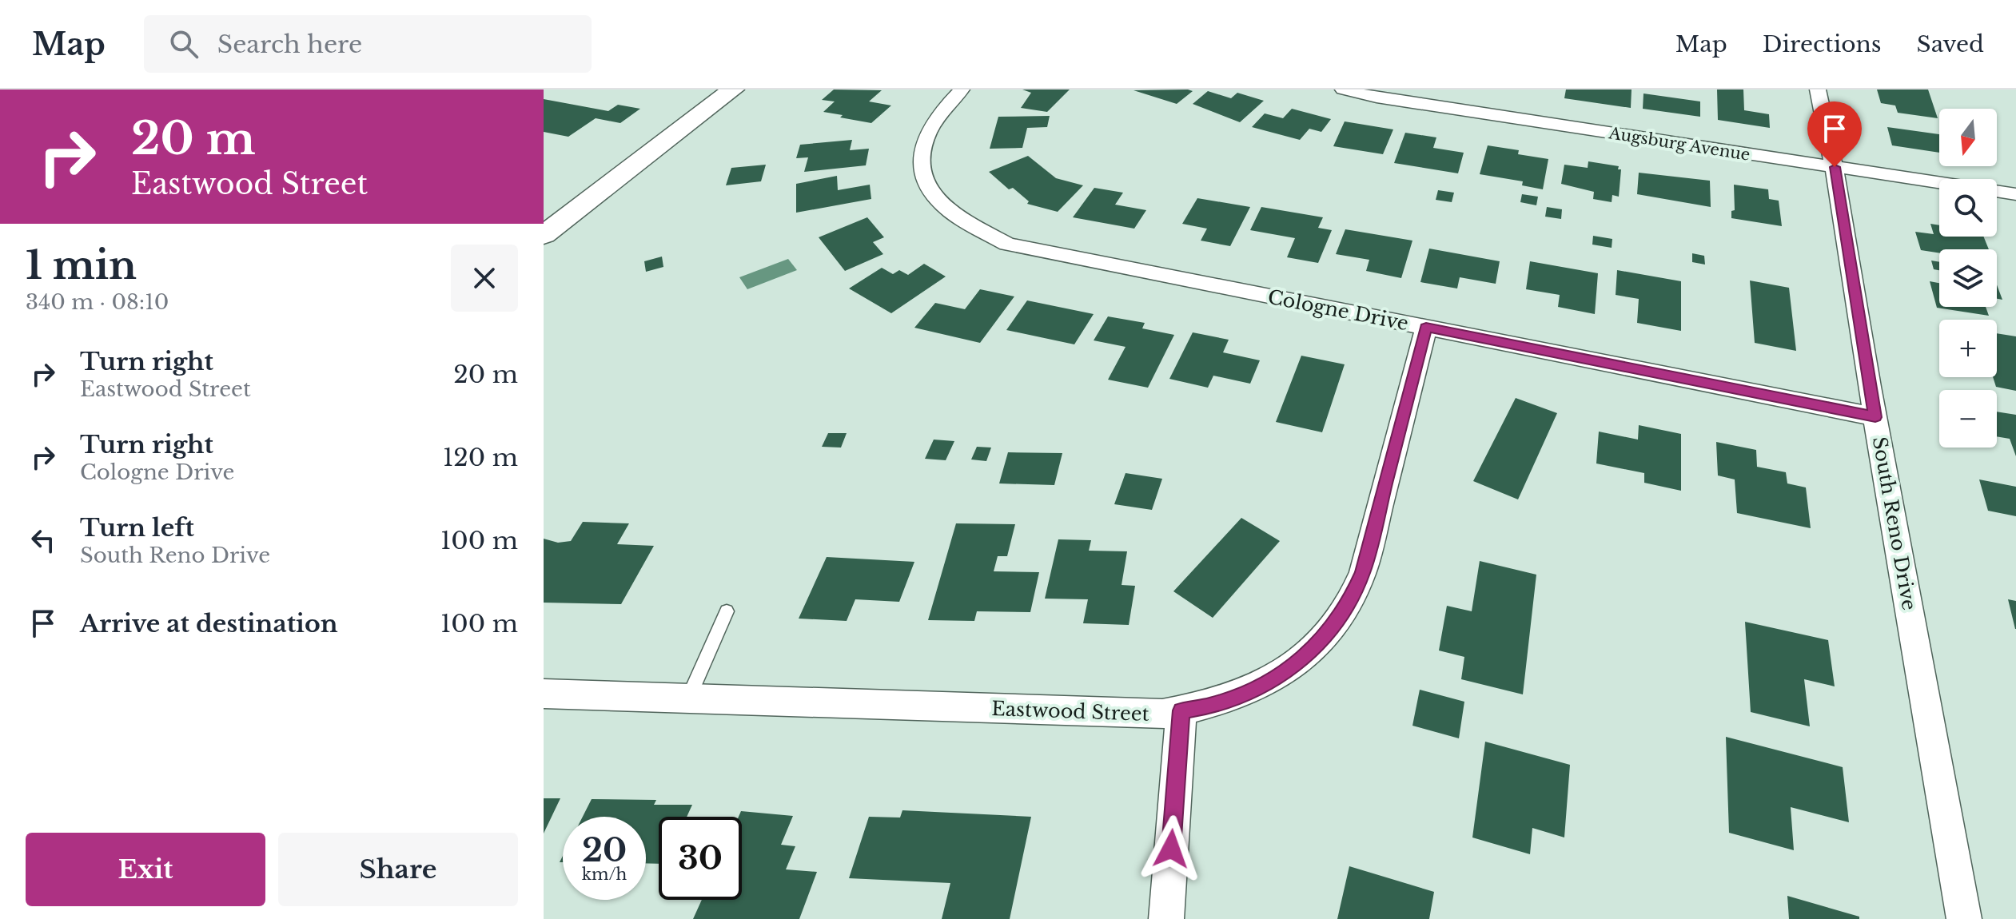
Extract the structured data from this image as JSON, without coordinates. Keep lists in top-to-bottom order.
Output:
{
  "streets": {
    "street": [
      "Augsburg Avenue",
      "Cologne Drive",
      "South Reno Drive",
      "Eastwood Street"
    ]
  },
  "crossings": [
    ["Augsburg Avenue", "South Reno Drive"],
    ["Cologne Drive", "South Reno Drive"],
    ["Cologne Drive", "Eastwood Street"]
  ],
  "north": "bottom",
  "page": {
    "header": "Map",
    "search": "Search here",
    "nav": ["Map", "Directions", "Saved"],
    "turn": ["20 m", "Eastwood Street"],
    "map_buttons": ["+", "−"],
    "heading": ["1 min", "340 m · 08:10"],
    "list": [
      {
        "name": "Turn right",
        "note": "Eastwood Street",
        "value": "20 m"
      },
      {
        "name": "Turn right",
        "note": "Cologne Drive",
        "value": "120 m"
      },
      {
        "name": "Turn left",
        "note": "South Reno Drive",
        "value": "100 m"
      },
      {
        "name": "Arrive at destination",
        "value": "100 m"
      }
    ],
    "speed": "20 km/h",
    "limit": "30",
    "buttons": ["Exit", "Share"]
  }
}
